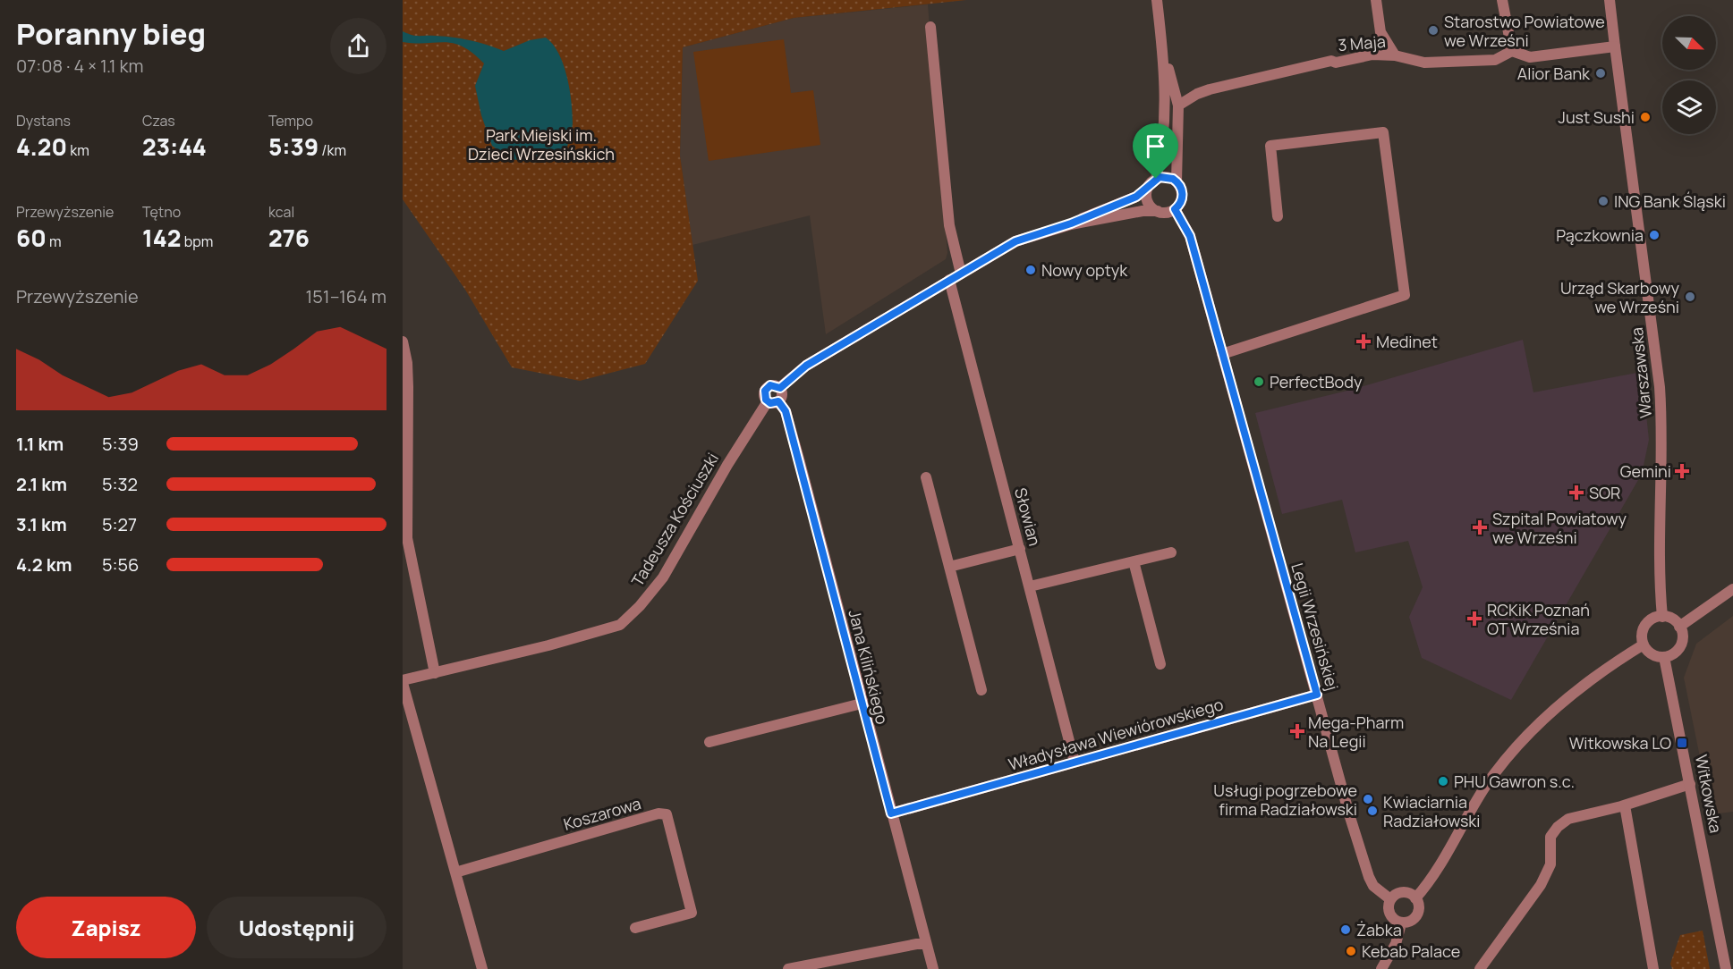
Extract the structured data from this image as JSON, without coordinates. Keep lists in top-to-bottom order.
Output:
{
  "streets": {
    "street": [
      "3 Maja",
      "Warszawska",
      "Słowian",
      "Tadeusza Kościuszki",
      "Legii Wrzesińskiej",
      "Jana Kilińskiego",
      "Władysława Wiewiórowskiego",
      "Witkowska",
      "Koszarowa"
    ]
  },
  "crossings": [
    ["Warszawska", "Witkowska"],
    ["Słowian", "Władysława Wiewiórowskiego"],
    ["Tadeusza Kościuszki", "Jana Kilińskiego"],
    ["Legii Wrzesińskiej", "Władysława Wiewiórowskiego"],
    ["Jana Kilińskiego", "Władysława Wiewiórowskiego"]
  ],
  "parks": ["Park Miejski im. Dzieci Wrzesińskich"],
  "places": {
    "other": [
      "Starostwo Powiatowe we Wrześni",
      "Alior Bank",
      "Just Sushi",
      "ING Bank Śląski",
      "Pączkownia",
      "Nowy optyk",
      "Urząd Skarbowy we Wrześni",
      "PerfectBody",
      "PHU Gawron s.c.",
      "Usługi pogrzebowe firma Radziałowski",
      "Kwiaciarnia Radziałowski",
      "Żabka",
      "Kebab Palace"
    ],
    "health": [
      "Medinet",
      "Gemini",
      "SOR",
      "Szpital Powiatowy we Wrześni",
      "RCKiK Poznań OT Września",
      "Mega-Pharm Na Legii"
    ],
    "transit": ["Witkowska LO"]
  },
  "north": "bottom right",
  "page": {
    "heading": ["Poranny bieg", "07:08 · 4 × 1.1 km"],
    "stats": [
      ["Dystans", "4.20 km"],
      ["Czas", "23:44"],
      ["Tempo", "5:39 /km"],
      ["Przewyższenie", "60 m"],
      ["Tętno", "142 bpm"],
      ["kcal", "276"]
    ],
    "chart": ["Przewyższenie", "151–164 m"],
    "list": [
      {
        "name": "1.1 km",
        "note": "5:39"
      },
      {
        "name": "2.1 km",
        "note": "5:32"
      },
      {
        "name": "3.1 km",
        "note": "5:27"
      },
      {
        "name": "4.2 km",
        "note": "5:56"
      }
    ],
    "buttons": ["Zapisz", "Udostępnij"]
  }
}
